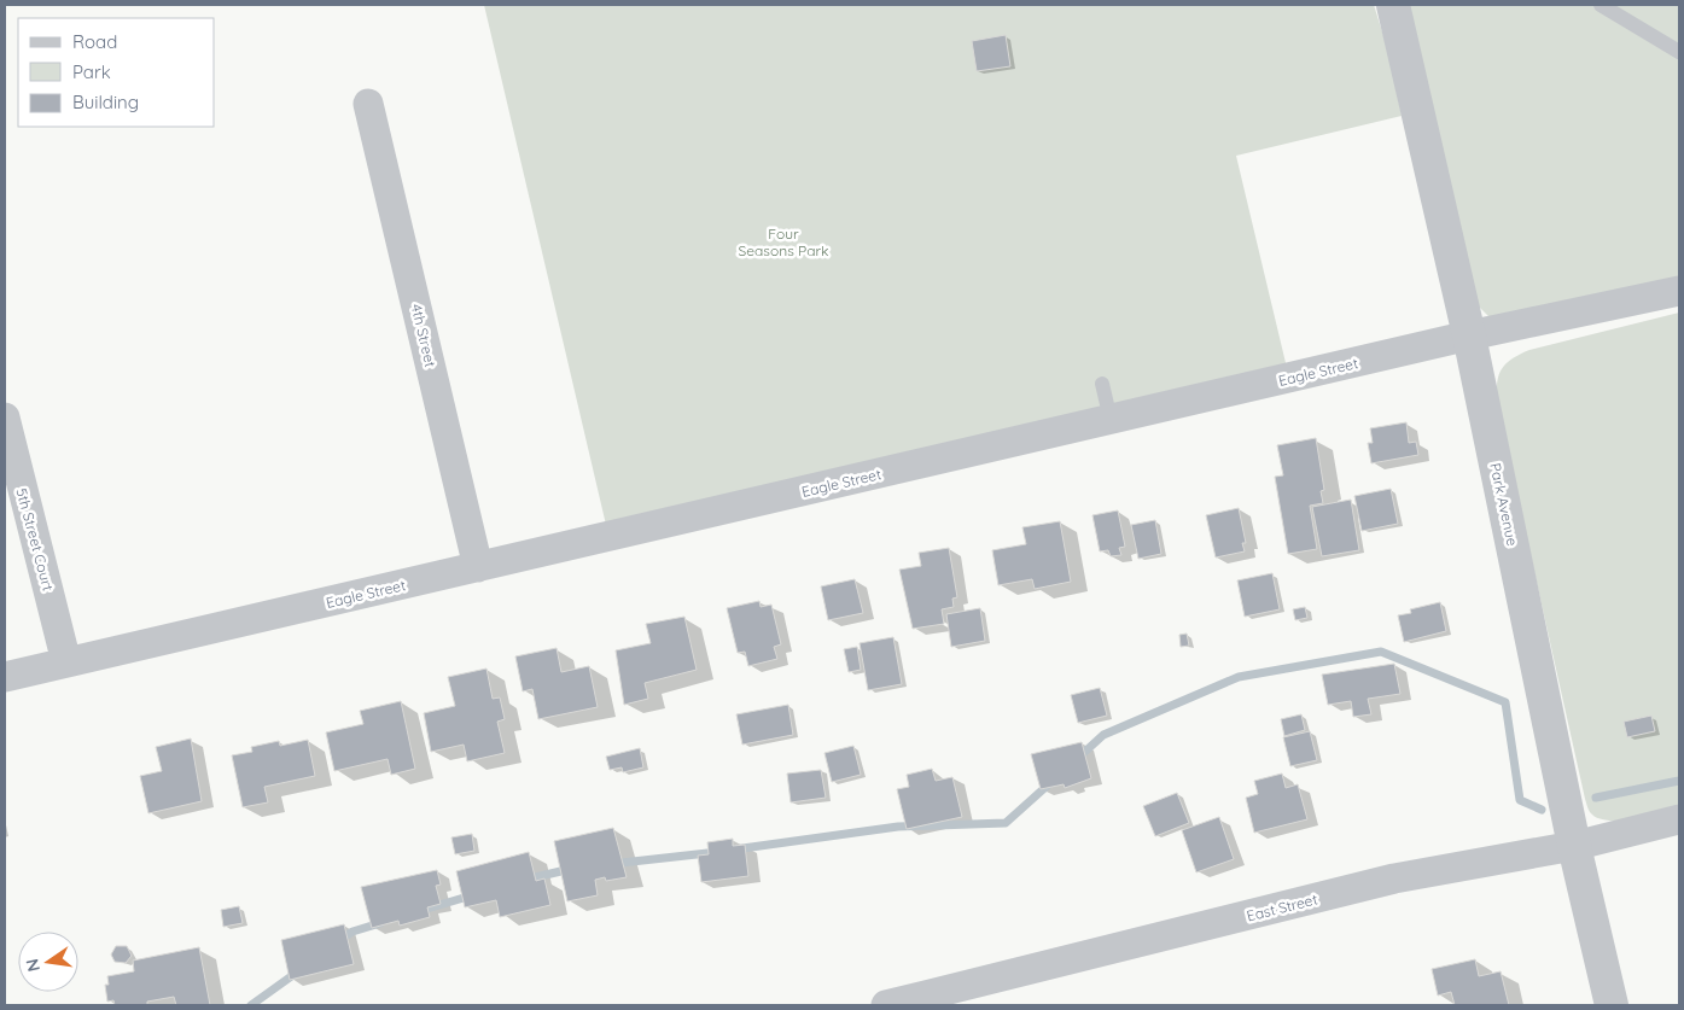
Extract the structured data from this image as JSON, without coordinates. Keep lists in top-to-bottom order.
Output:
{
  "streets": {
    "street": [
      "4th Street",
      "Eagle Street",
      "Park Avenue",
      "5th Street Court",
      "East Street"
    ]
  },
  "crossings": [
    ["4th Street", "Eagle Street"],
    ["Eagle Street", "Park Avenue"],
    ["Eagle Street", "5th Street Court"],
    ["Park Avenue", "East Street"]
  ],
  "parks": ["Four Seasons Park"],
  "legend": ["Road", "Park", "Building"],
  "north": "left"
}
